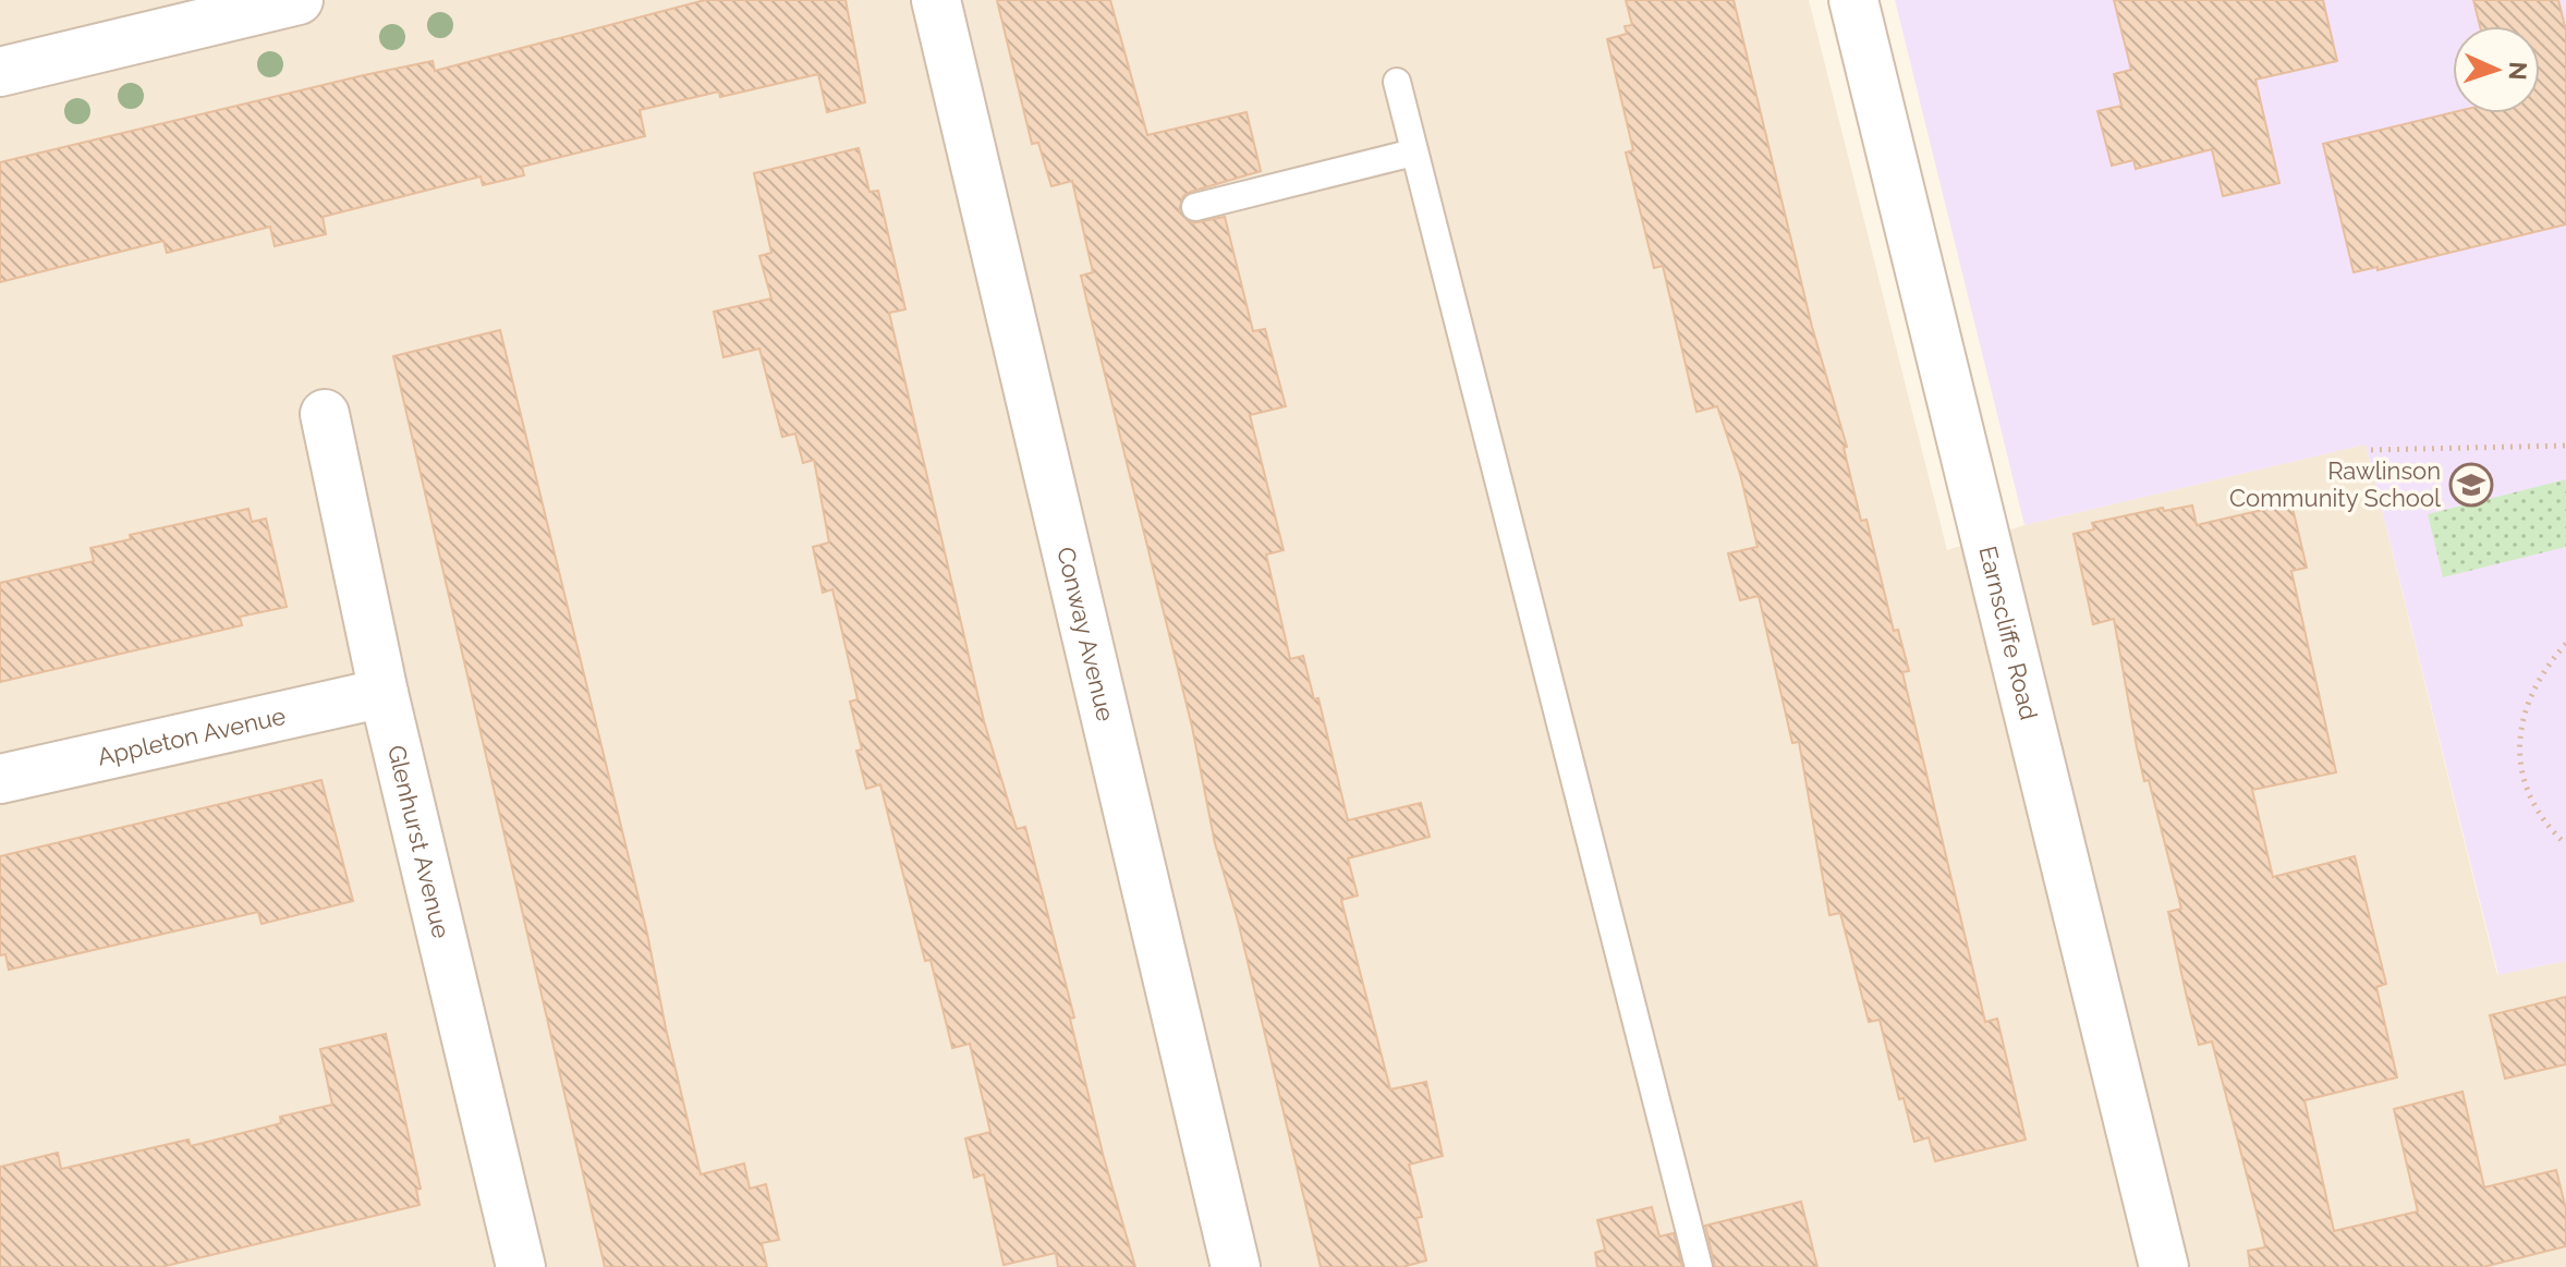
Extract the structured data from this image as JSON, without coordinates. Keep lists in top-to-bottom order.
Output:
{
  "streets": {
    "street": [
      "Earnscliffe Road",
      "Conway Avenue",
      "Appleton Avenue",
      "Glenhurst Avenue"
    ]
  },
  "crossings": [
    ["Appleton Avenue", "Glenhurst Avenue"]
  ],
  "places": {
    "school or university": ["Rawlinson Community School"]
  },
  "north": "right"
}
